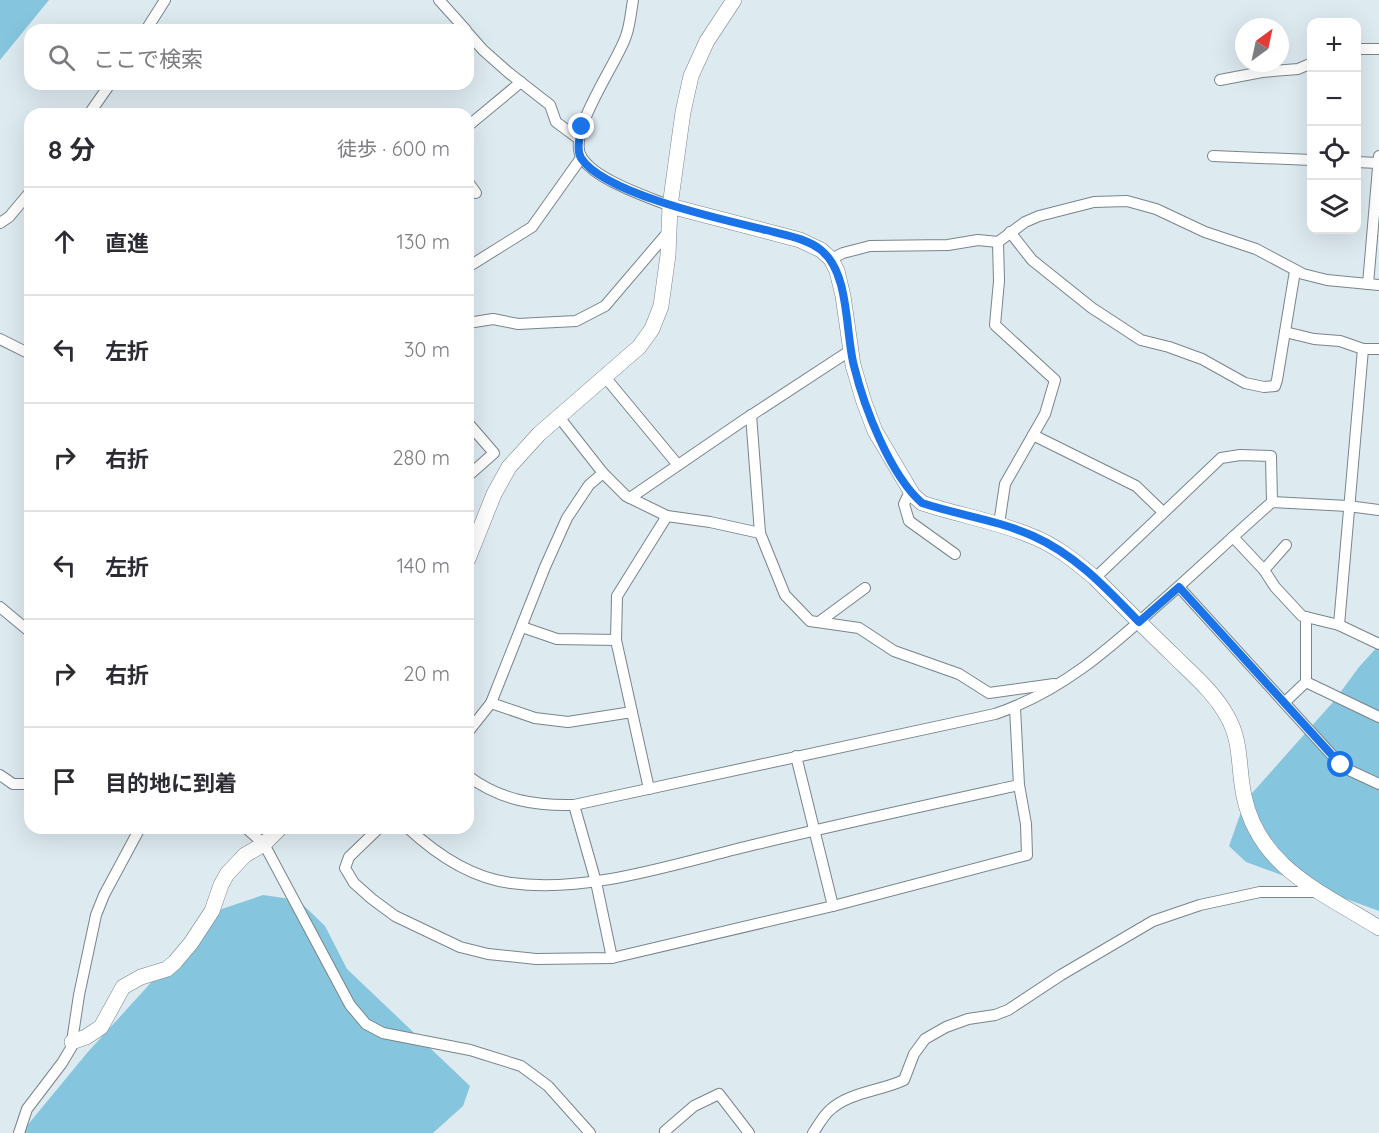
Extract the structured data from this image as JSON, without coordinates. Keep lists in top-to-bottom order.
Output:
{
  "north": "top right",
  "page": {
    "map_buttons": ["+", "−"],
    "search": "ここで検索",
    "heading": ["8 分", "徒歩 · 600 m"],
    "list": [
      ["直進", "130 m"],
      ["左折", "30 m"],
      ["右折", "280 m"],
      ["左折", "140 m"],
      ["右折", "20 m"],
      "目的地に到着"
    ]
  }
}
